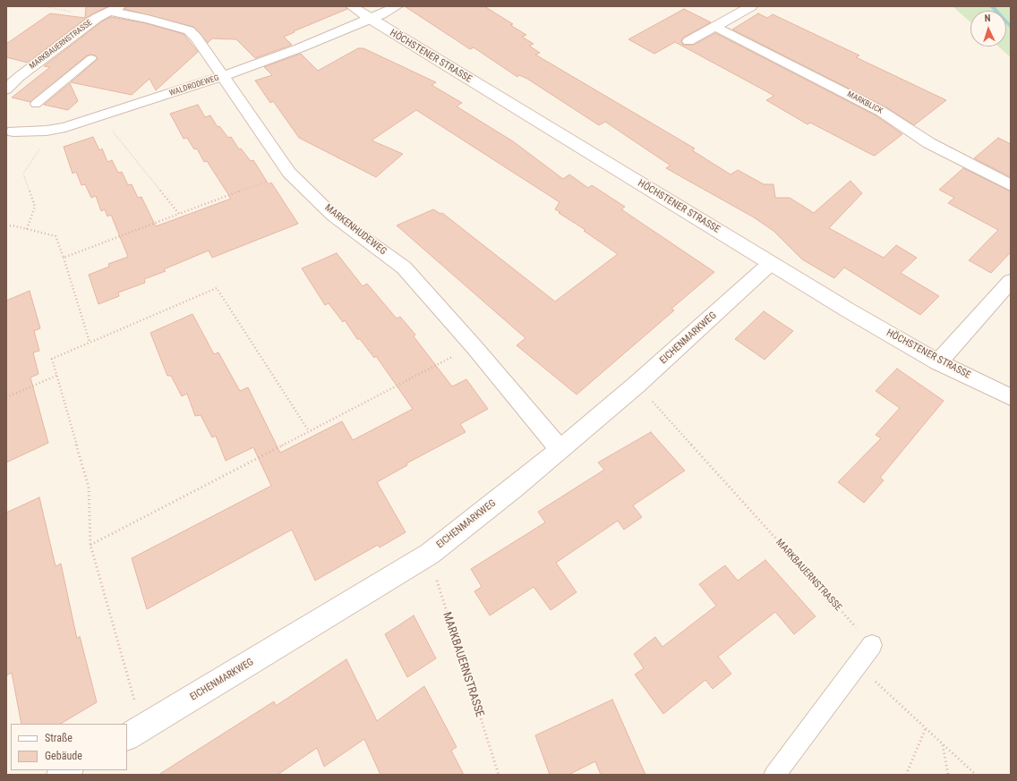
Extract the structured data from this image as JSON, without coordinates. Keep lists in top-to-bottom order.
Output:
{
  "streets": {
    "street": [
      "MARKBAUERNSTRASSE",
      "HÖCHSTENER STRASSE",
      "WALDRODEWEG",
      "MARKBLICK",
      "MARKENHUDEWEG",
      "EICHENMARKWEG"
    ]
  },
  "crossings": [
    ["MARKBAUERNSTRASSE", "MARKENHUDEWEG"],
    ["MARKBAUERNSTRASSE", "EICHENMARKWEG"],
    ["HÖCHSTENER STRASSE", "WALDRODEWEG"],
    ["HÖCHSTENER STRASSE", "EICHENMARKWEG"],
    ["WALDRODEWEG", "MARKENHUDEWEG"],
    ["MARKENHUDEWEG", "EICHENMARKWEG"]
  ],
  "legend": ["Straße", "Gebäude"],
  "north": "top"
}
